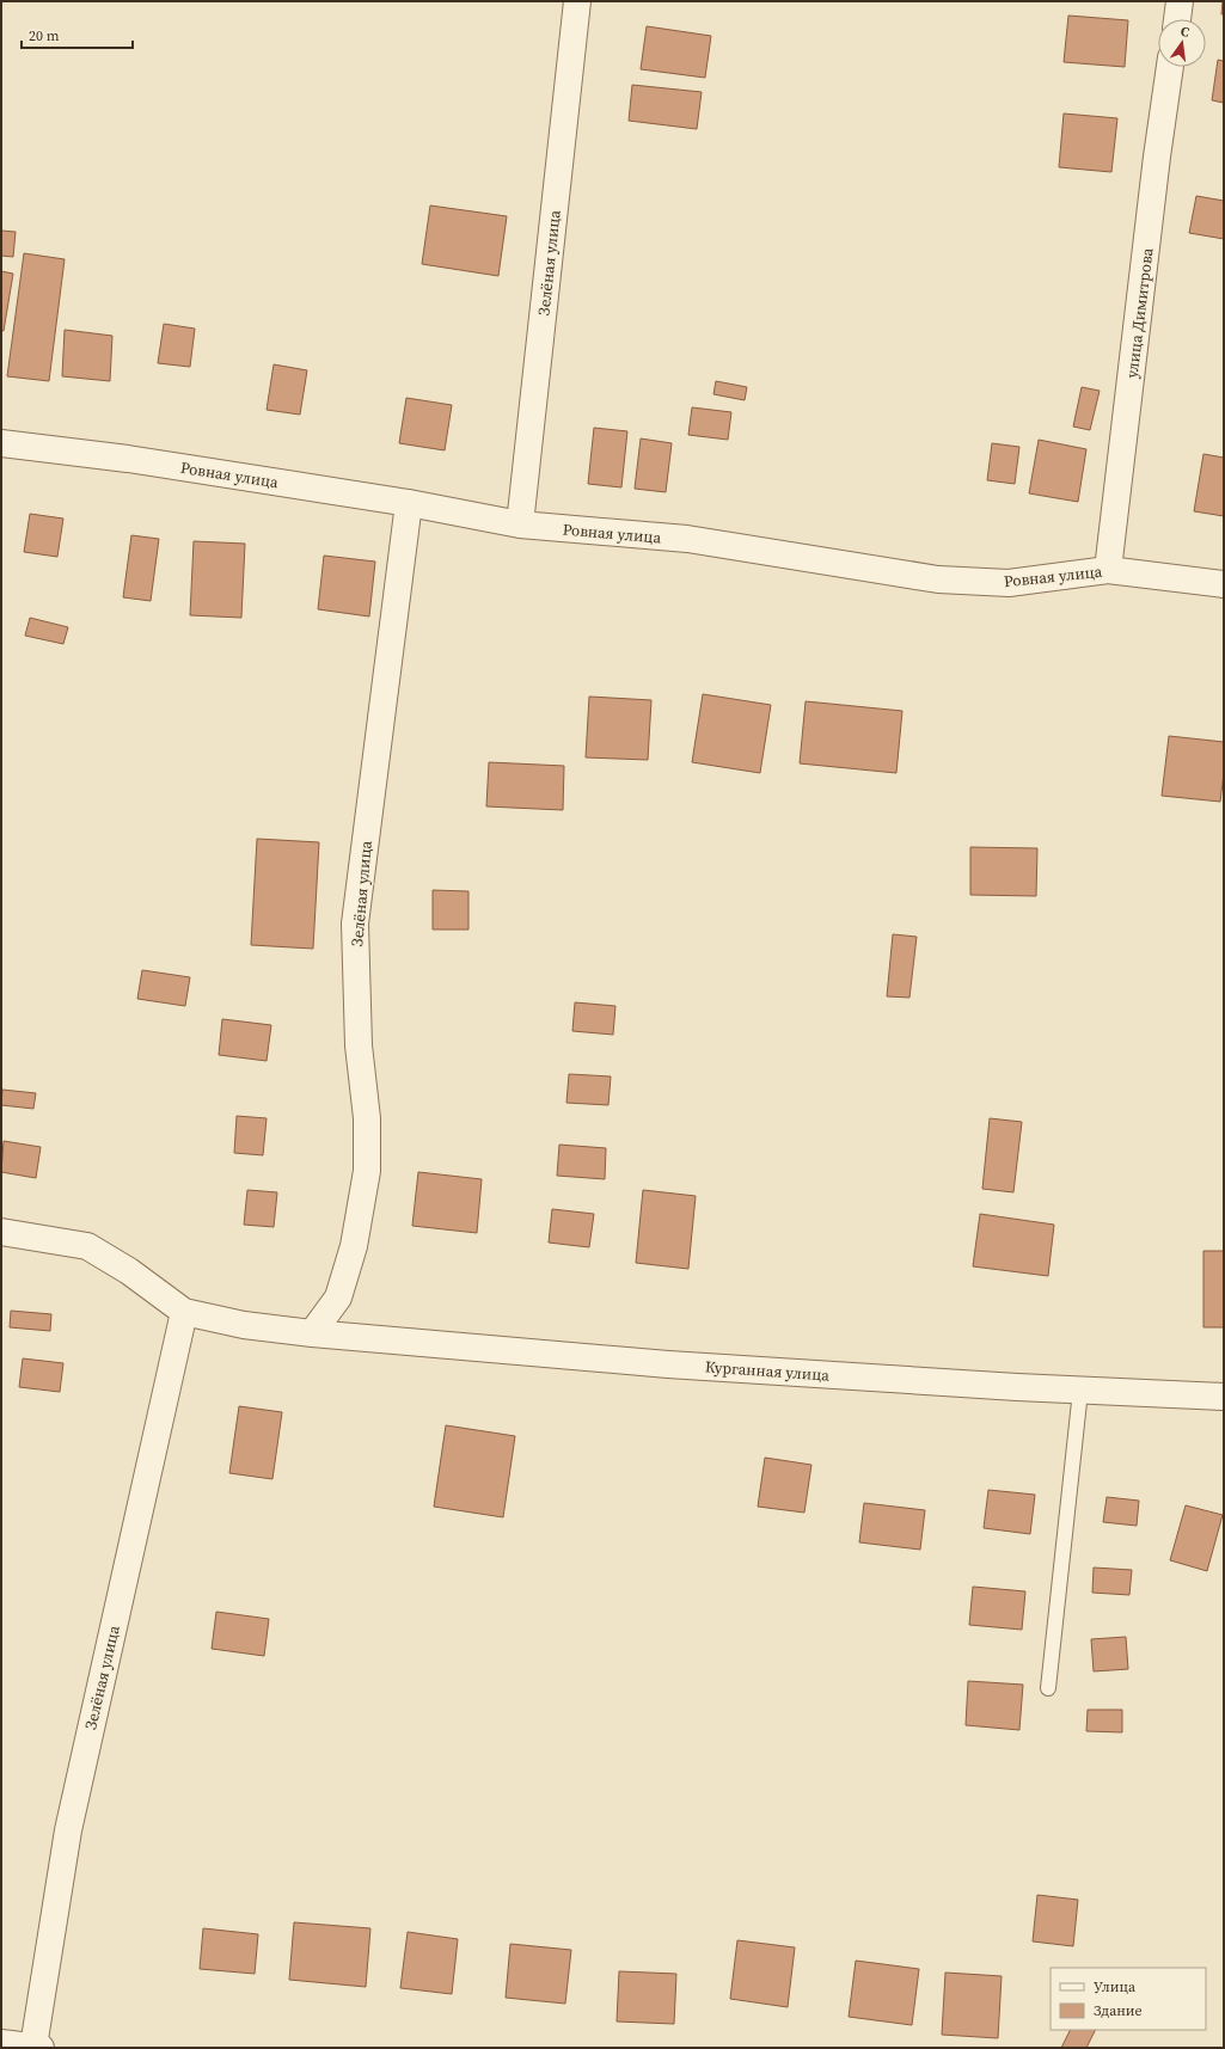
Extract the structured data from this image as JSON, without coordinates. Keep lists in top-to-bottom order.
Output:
{
  "streets": {
    "street": [
      "Зелёная улица",
      "улица Димитрова",
      "Ровная улица",
      "Курганная улица"
    ]
  },
  "crossings": [
    ["Зелёная улица", "Ровная улица"],
    ["Зелёная улица", "Курганная улица"],
    ["улица Димитрова", "Ровная улица"]
  ],
  "legend": ["Улица", "Здание"],
  "scale_bar": "20 m",
  "north": "top"
}
